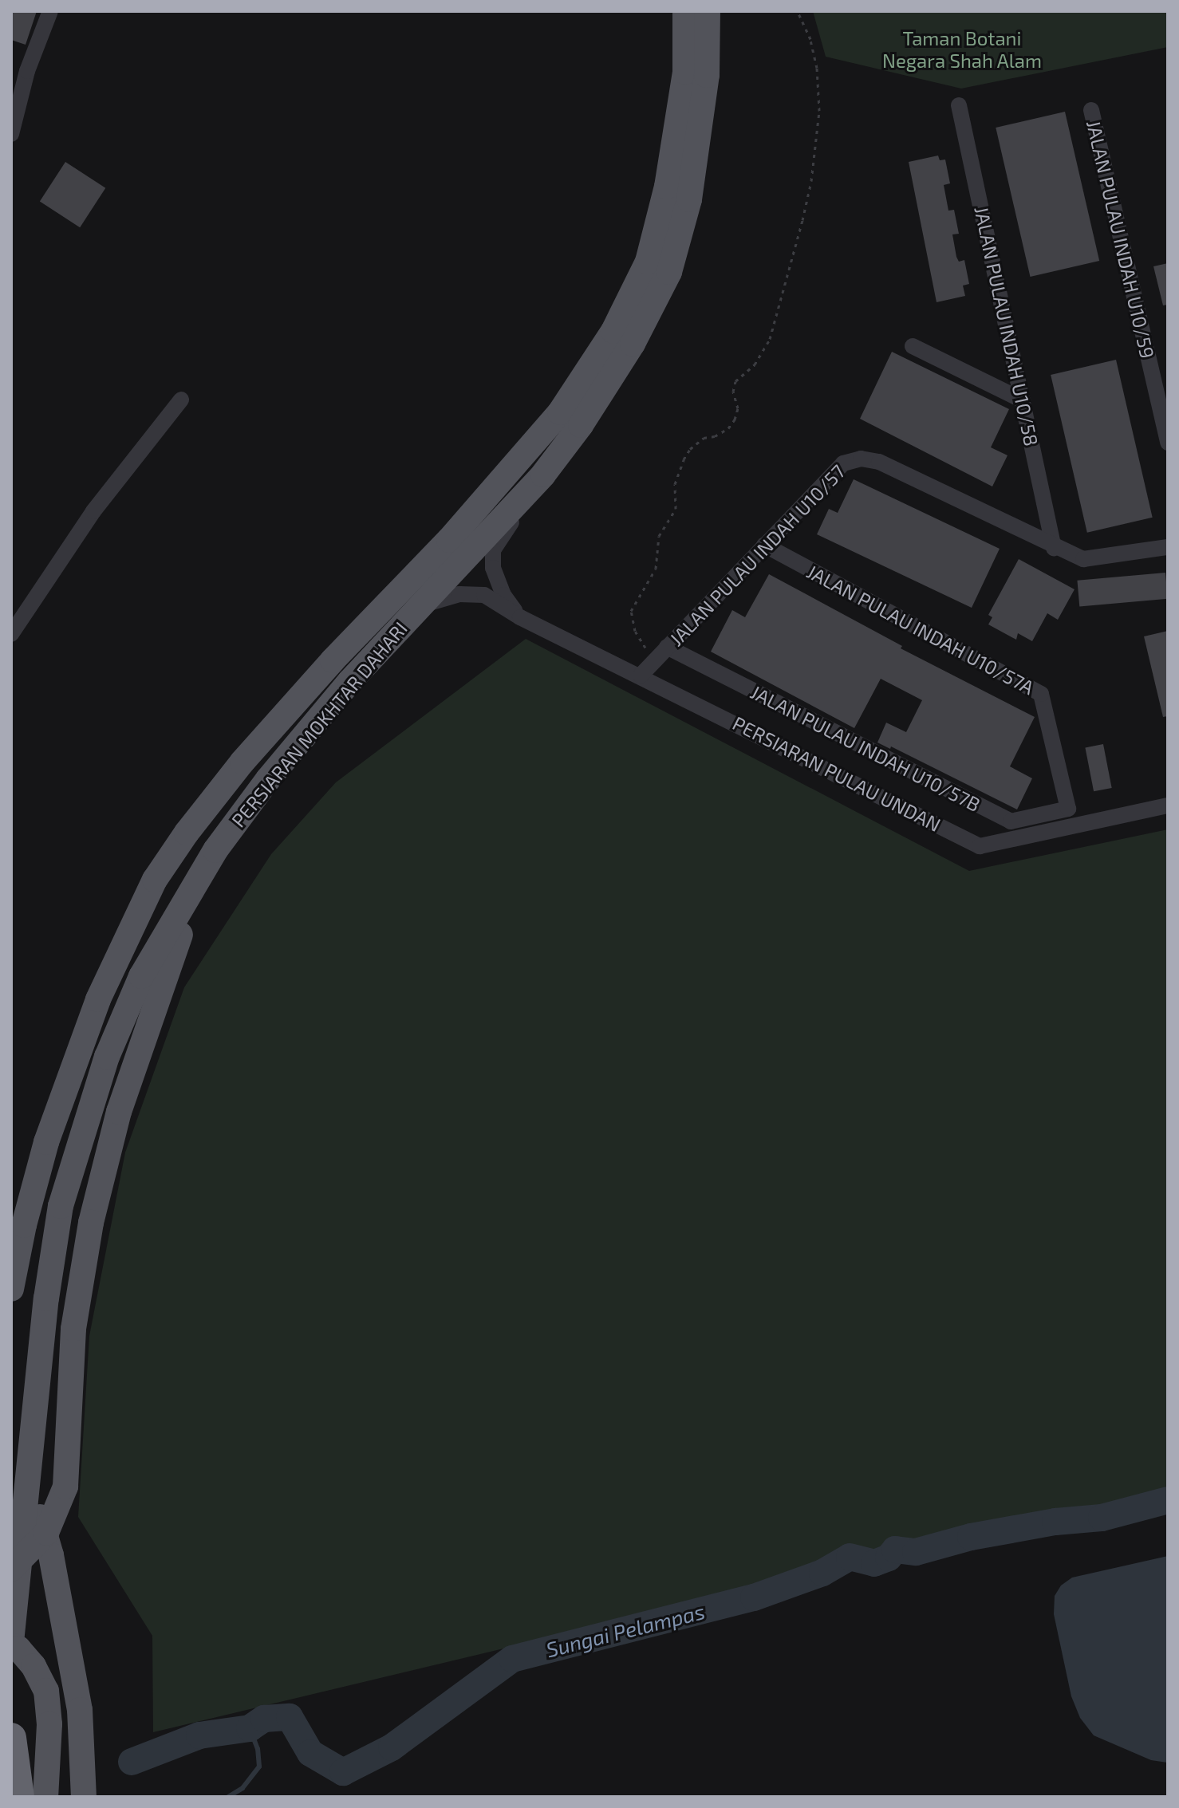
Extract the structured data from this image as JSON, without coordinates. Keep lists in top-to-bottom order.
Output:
{
  "streets": {
    "main road": ["PERSIARAN MOKHTAR DAHARI"],
    "street": [
      "JALAN PULAU INDAH U10/59",
      "JALAN PULAU INDAH U10/58",
      "JALAN PULAU INDAH U10/57",
      "JALAN PULAU INDAH U10/57A",
      "JALAN PULAU INDAH U10/57B",
      "PERSIARAN PULAU UNDAN"
    ]
  },
  "crossings": [
    ["JALAN PULAU INDAH U10/58", "JALAN PULAU INDAH U10/57"],
    ["JALAN PULAU INDAH U10/57", "JALAN PULAU INDAH U10/57A"],
    ["JALAN PULAU INDAH U10/57", "JALAN PULAU INDAH U10/57B"],
    ["JALAN PULAU INDAH U10/57", "PERSIARAN PULAU UNDAN"],
    ["JALAN PULAU INDAH U10/57A", "JALAN PULAU INDAH U10/57B"],
    ["PERSIARAN MOKHTAR DAHARI", "PERSIARAN PULAU UNDAN"]
  ],
  "water": ["Sungai Pelampas"],
  "parks": ["Taman Botani Negara Shah Alam"]
}
